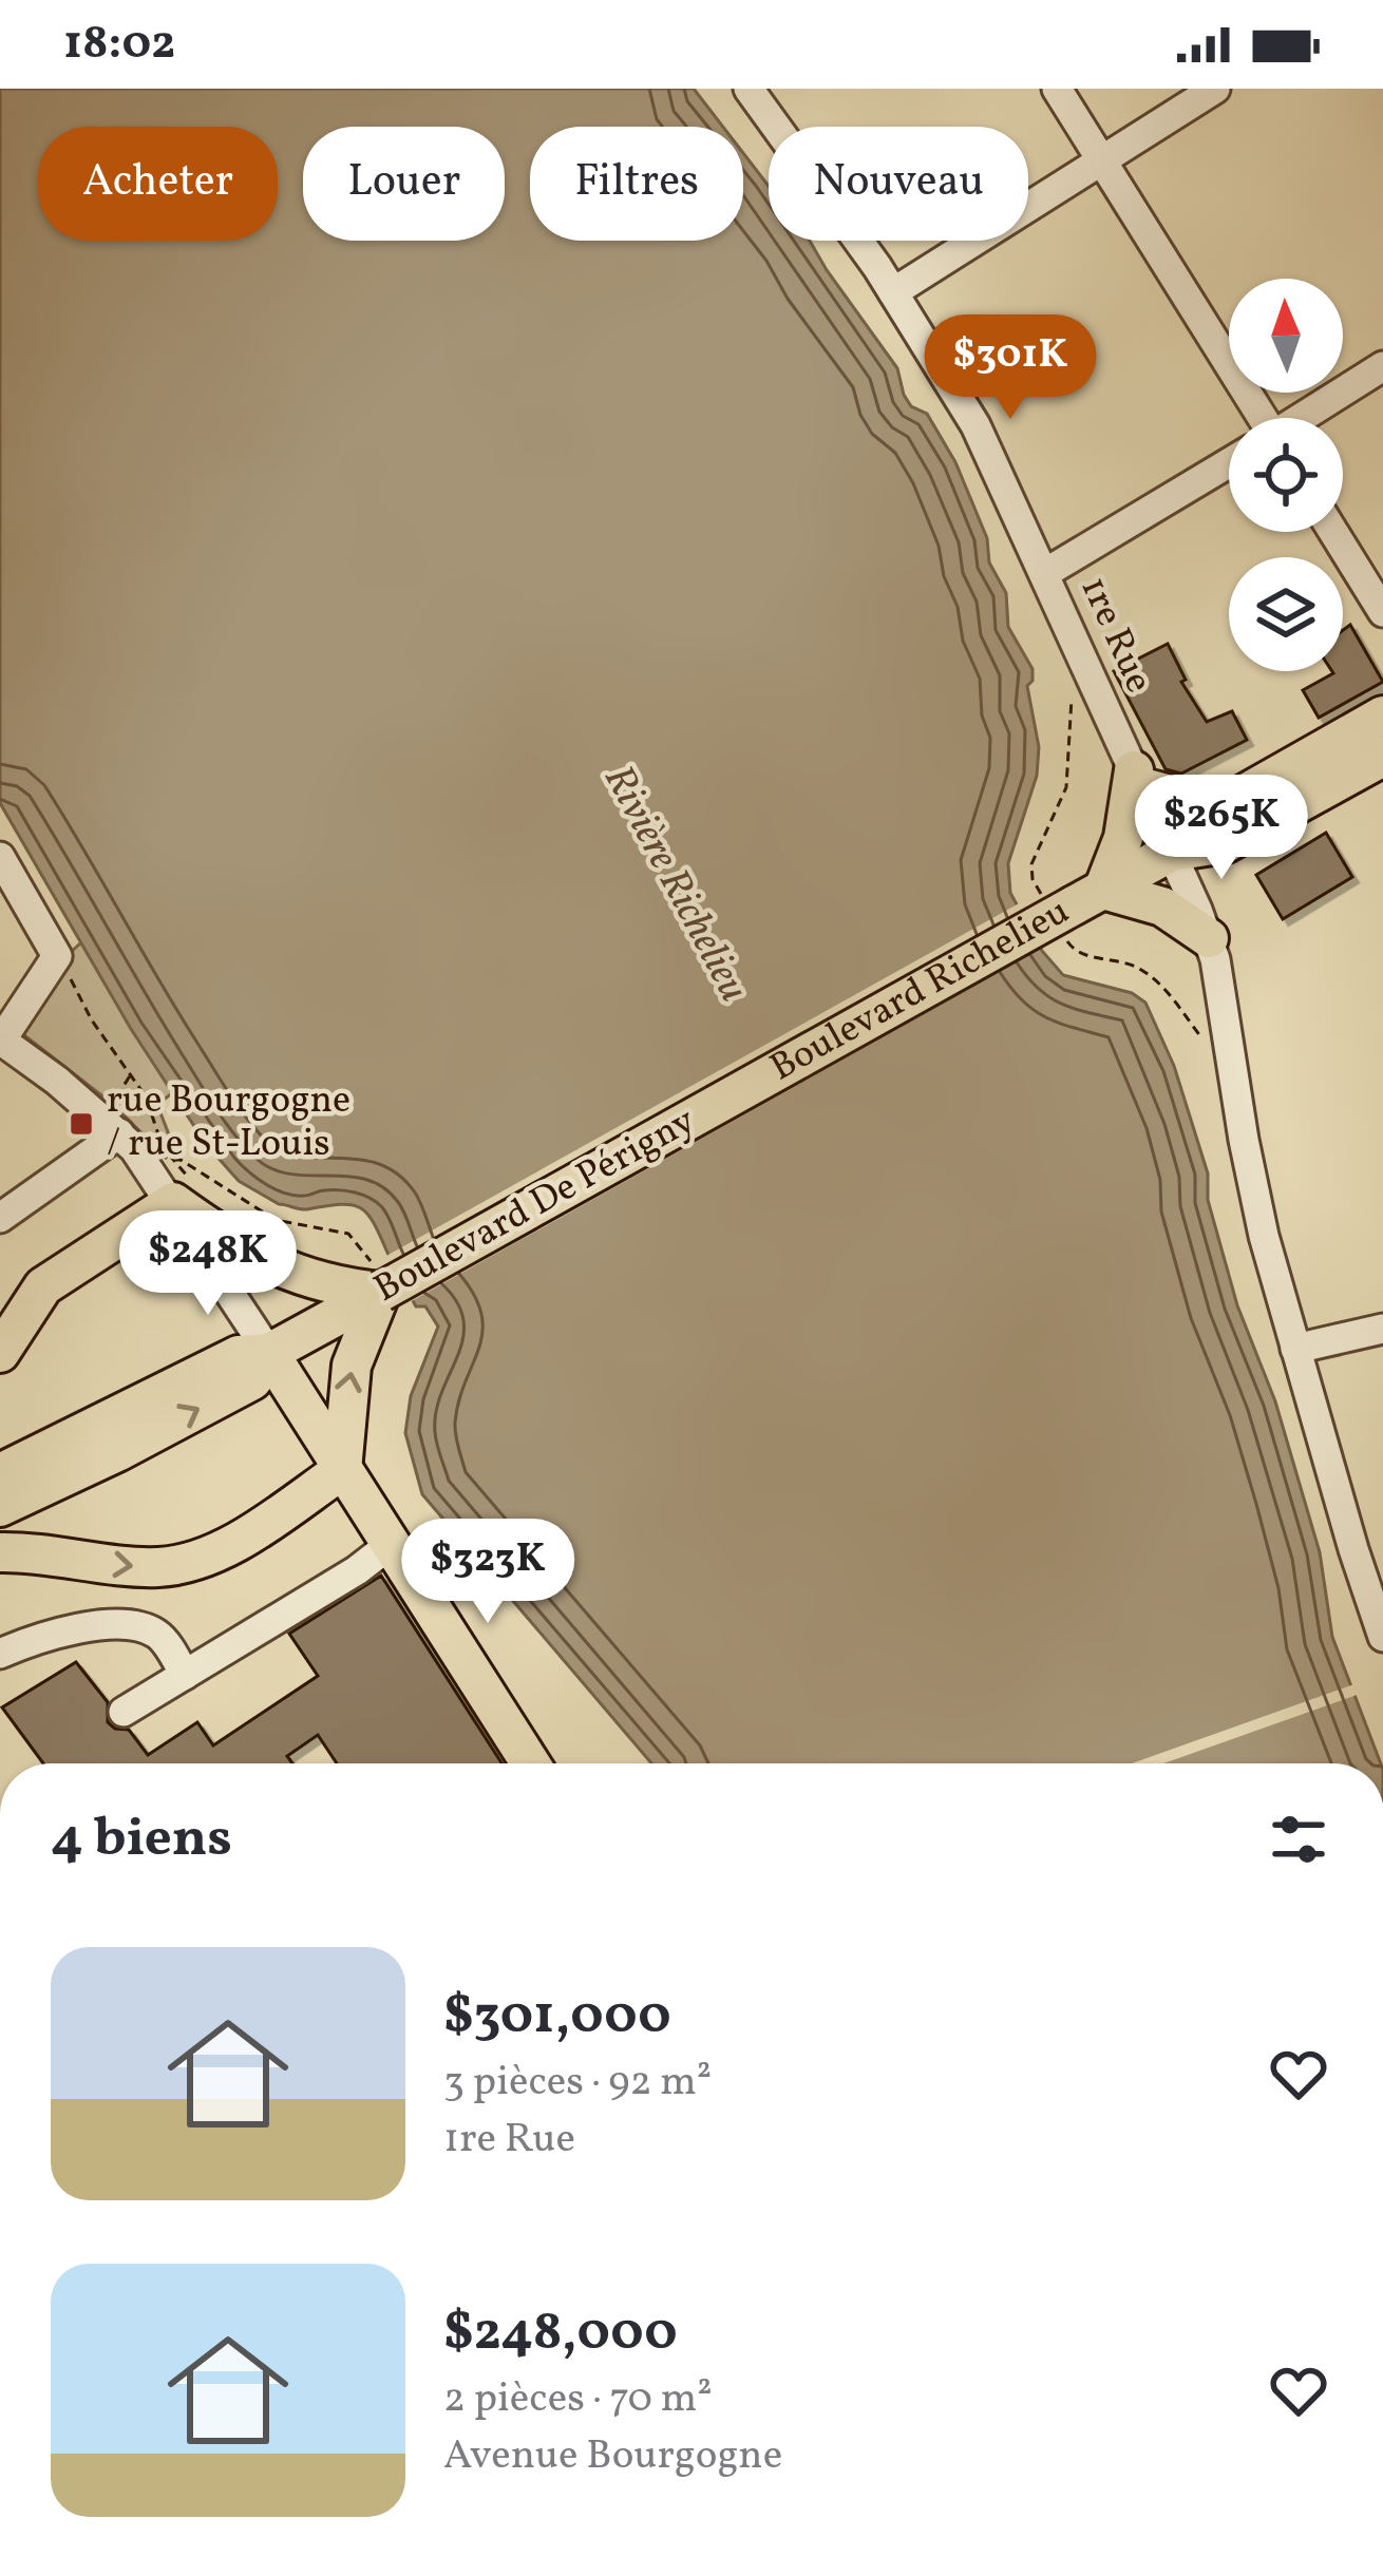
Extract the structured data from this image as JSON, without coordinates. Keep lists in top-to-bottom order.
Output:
{
  "streets": {
    "main road": ["Boulevard Richelieu", "Boulevard De Périgny"],
    "street": ["1re Rue"]
  },
  "crossings": [
    ["1re Rue", "Boulevard Richelieu"],
    ["Boulevard Richelieu", "Boulevard De Périgny"]
  ],
  "water": ["Rivière Richelieu"],
  "places": {
    "transit": ["rue Bourgogne / rue St-Louis"]
  },
  "north": "top",
  "page": {
    "status": "18:02",
    "chip": [
      "Acheter",
      "Louer",
      "Filtres",
      "Nouveau"
    ],
    "price": [
      "$301K",
      "$265K",
      "$248K",
      "$323K"
    ],
    "heading": "4 biens",
    "list": [
      {
        "name": "$301,000",
        "note": "3 pièces · 92 m² · 1re Rue"
      },
      {
        "name": "$248,000",
        "note": "2 pièces · 70 m² · Avenue Bourgogne"
      }
    ]
  }
}
